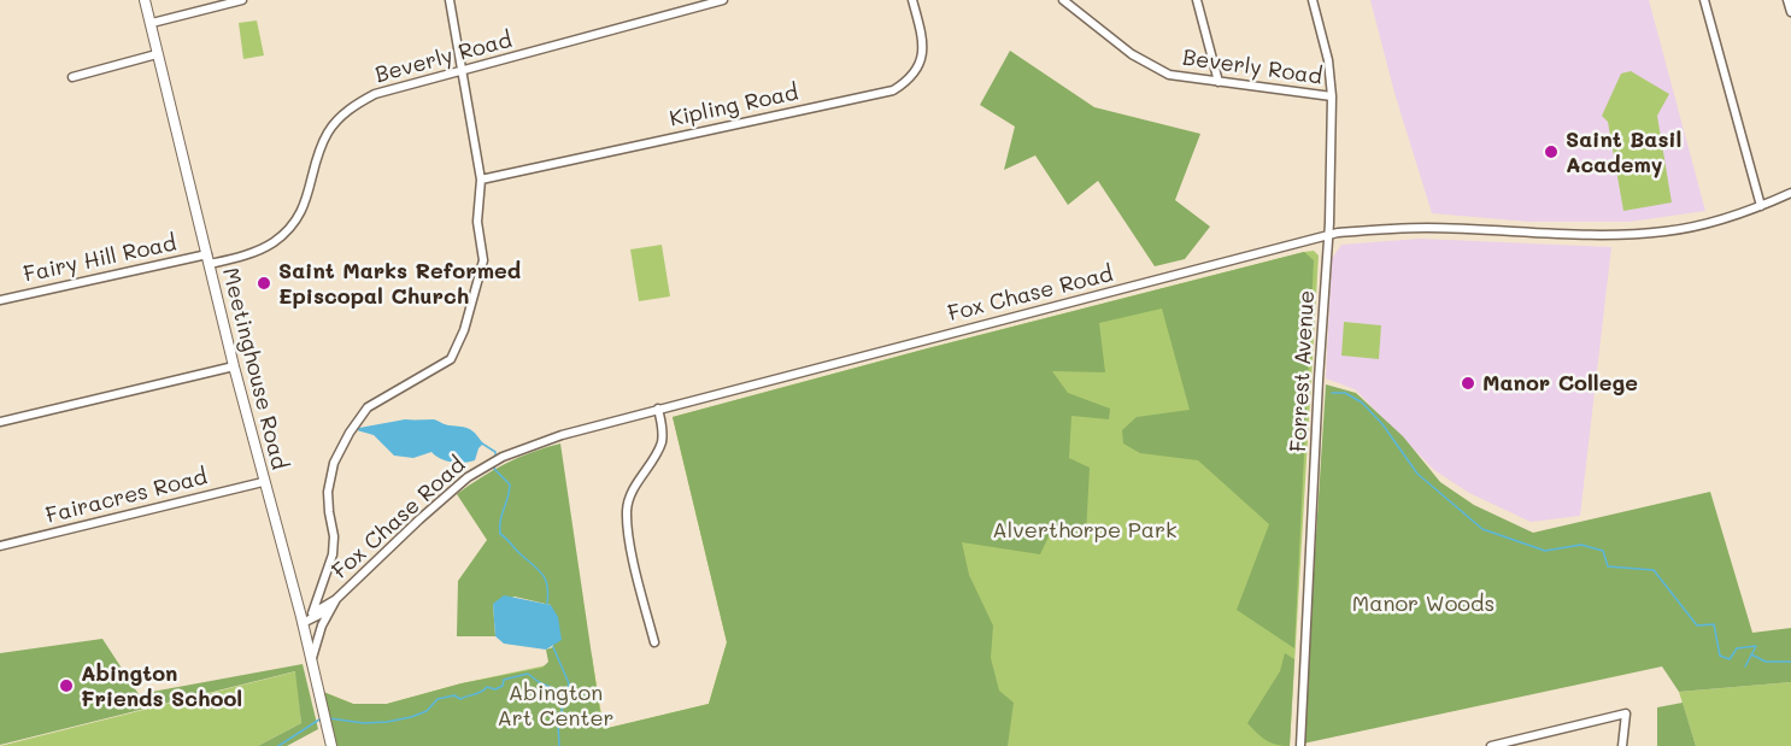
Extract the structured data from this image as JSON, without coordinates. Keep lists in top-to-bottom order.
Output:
{
  "streets": {
    "street": [
      "Beverly Road",
      "Kipling Road",
      "Fairy Hill Road",
      "Fox Chase Road",
      "Meetinghouse Road",
      "Forrest Avenue",
      "Fairacres Road"
    ]
  },
  "crossings": [
    ["Beverly Road", "Fairy Hill Road"],
    ["Beverly Road", "Meetinghouse Road"],
    ["Beverly Road", "Forrest Avenue"],
    ["Fairy Hill Road", "Meetinghouse Road"],
    ["Fox Chase Road", "Meetinghouse Road"],
    ["Fox Chase Road", "Forrest Avenue"],
    ["Meetinghouse Road", "Fairacres Road"]
  ],
  "parks": ["Alverthorpe Park", "Manor Woods", "Abington Art Center"],
  "places": [
    "Saint Basil Academy",
    "Saint Marks Reformed Episcopal Church",
    "Manor College",
    "Abington Friends School"
  ]
}
